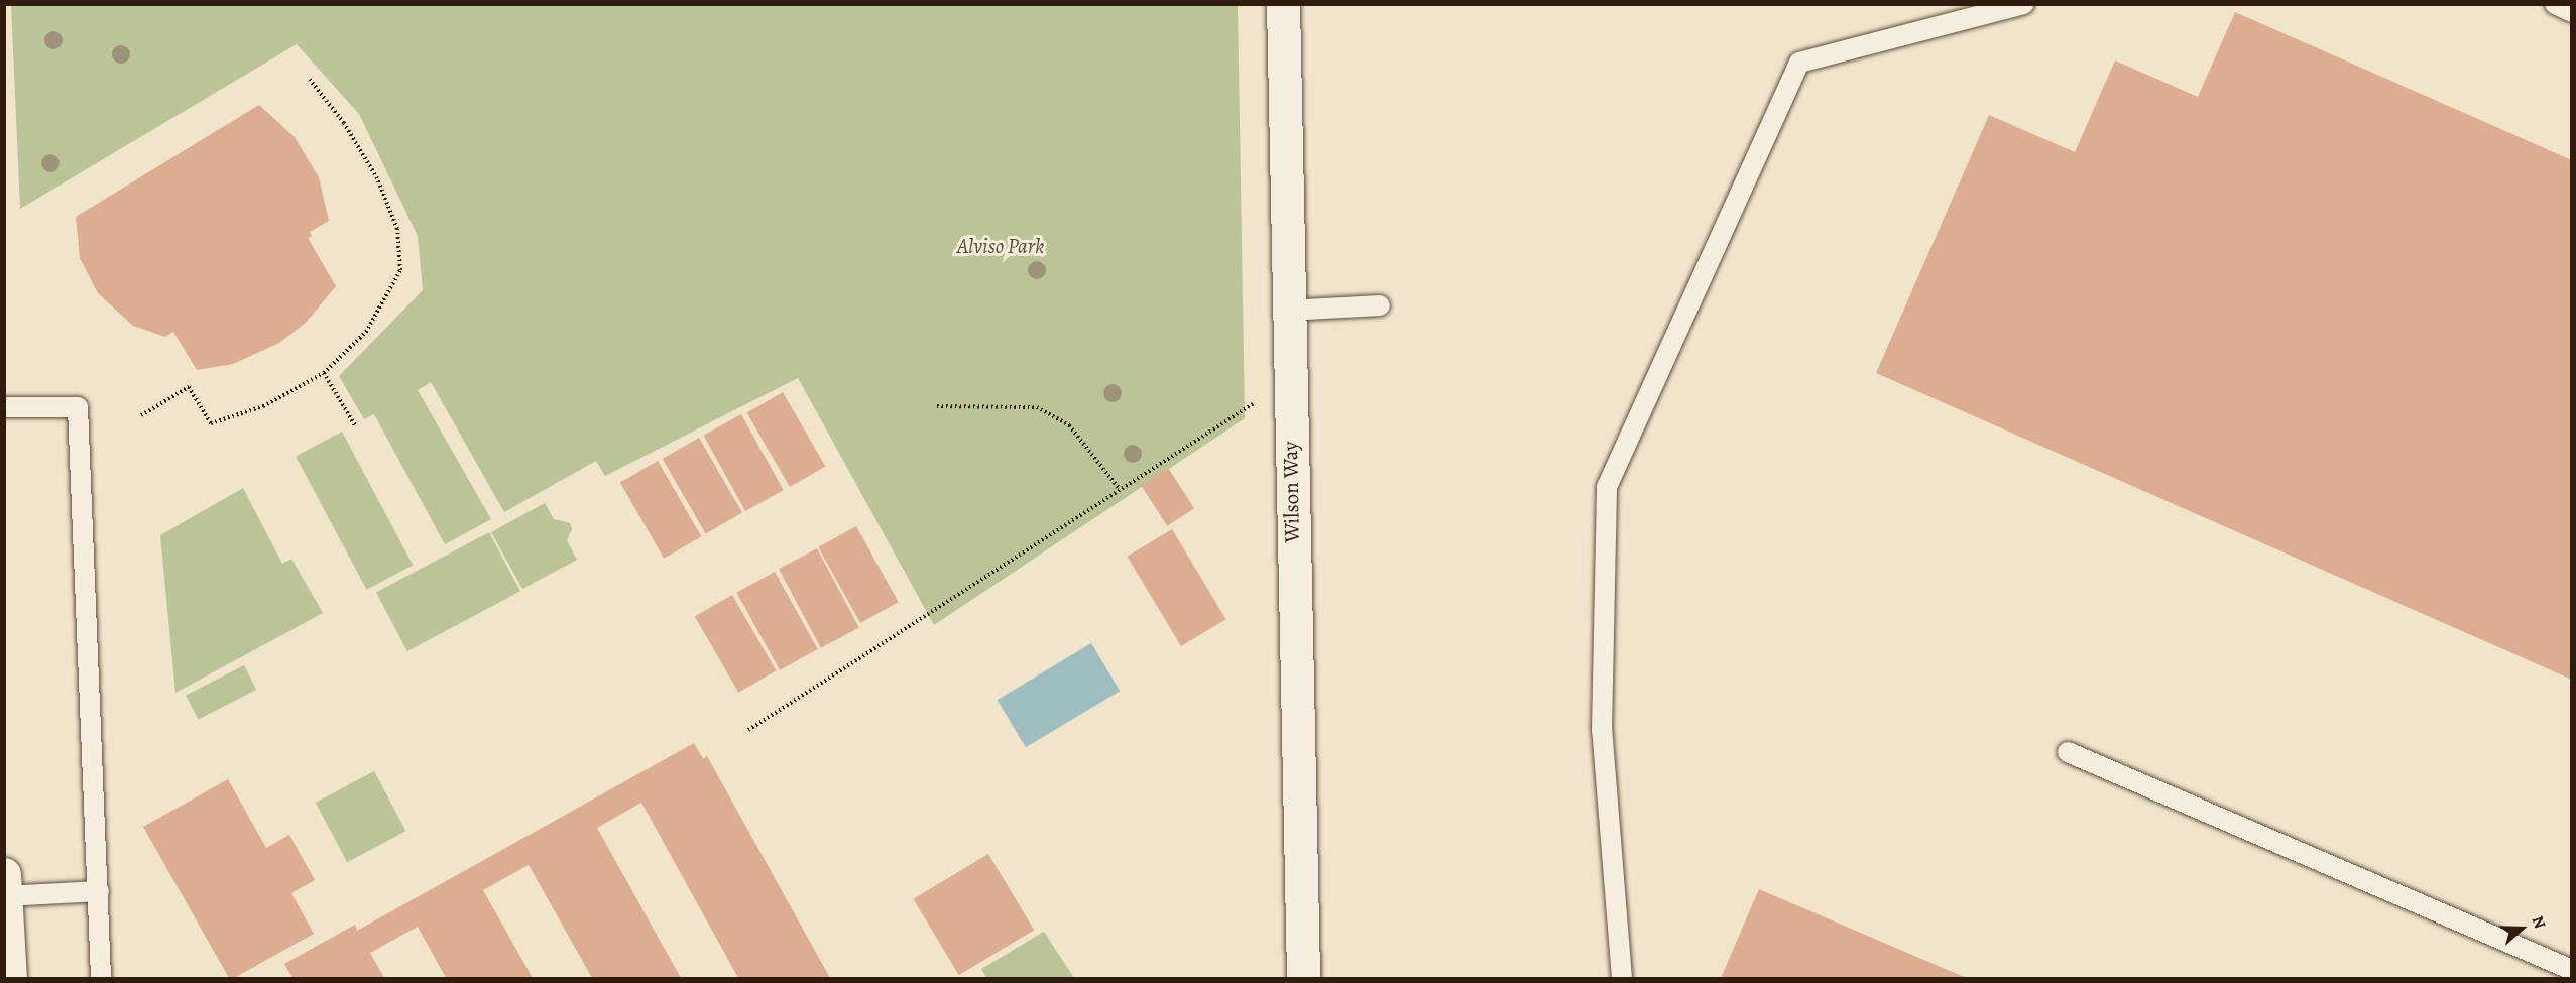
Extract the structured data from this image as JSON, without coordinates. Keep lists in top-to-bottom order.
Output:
{
  "streets": {
    "street": ["Wilson Way"]
  },
  "parks": ["Alviso Park"],
  "north": "right"
}
